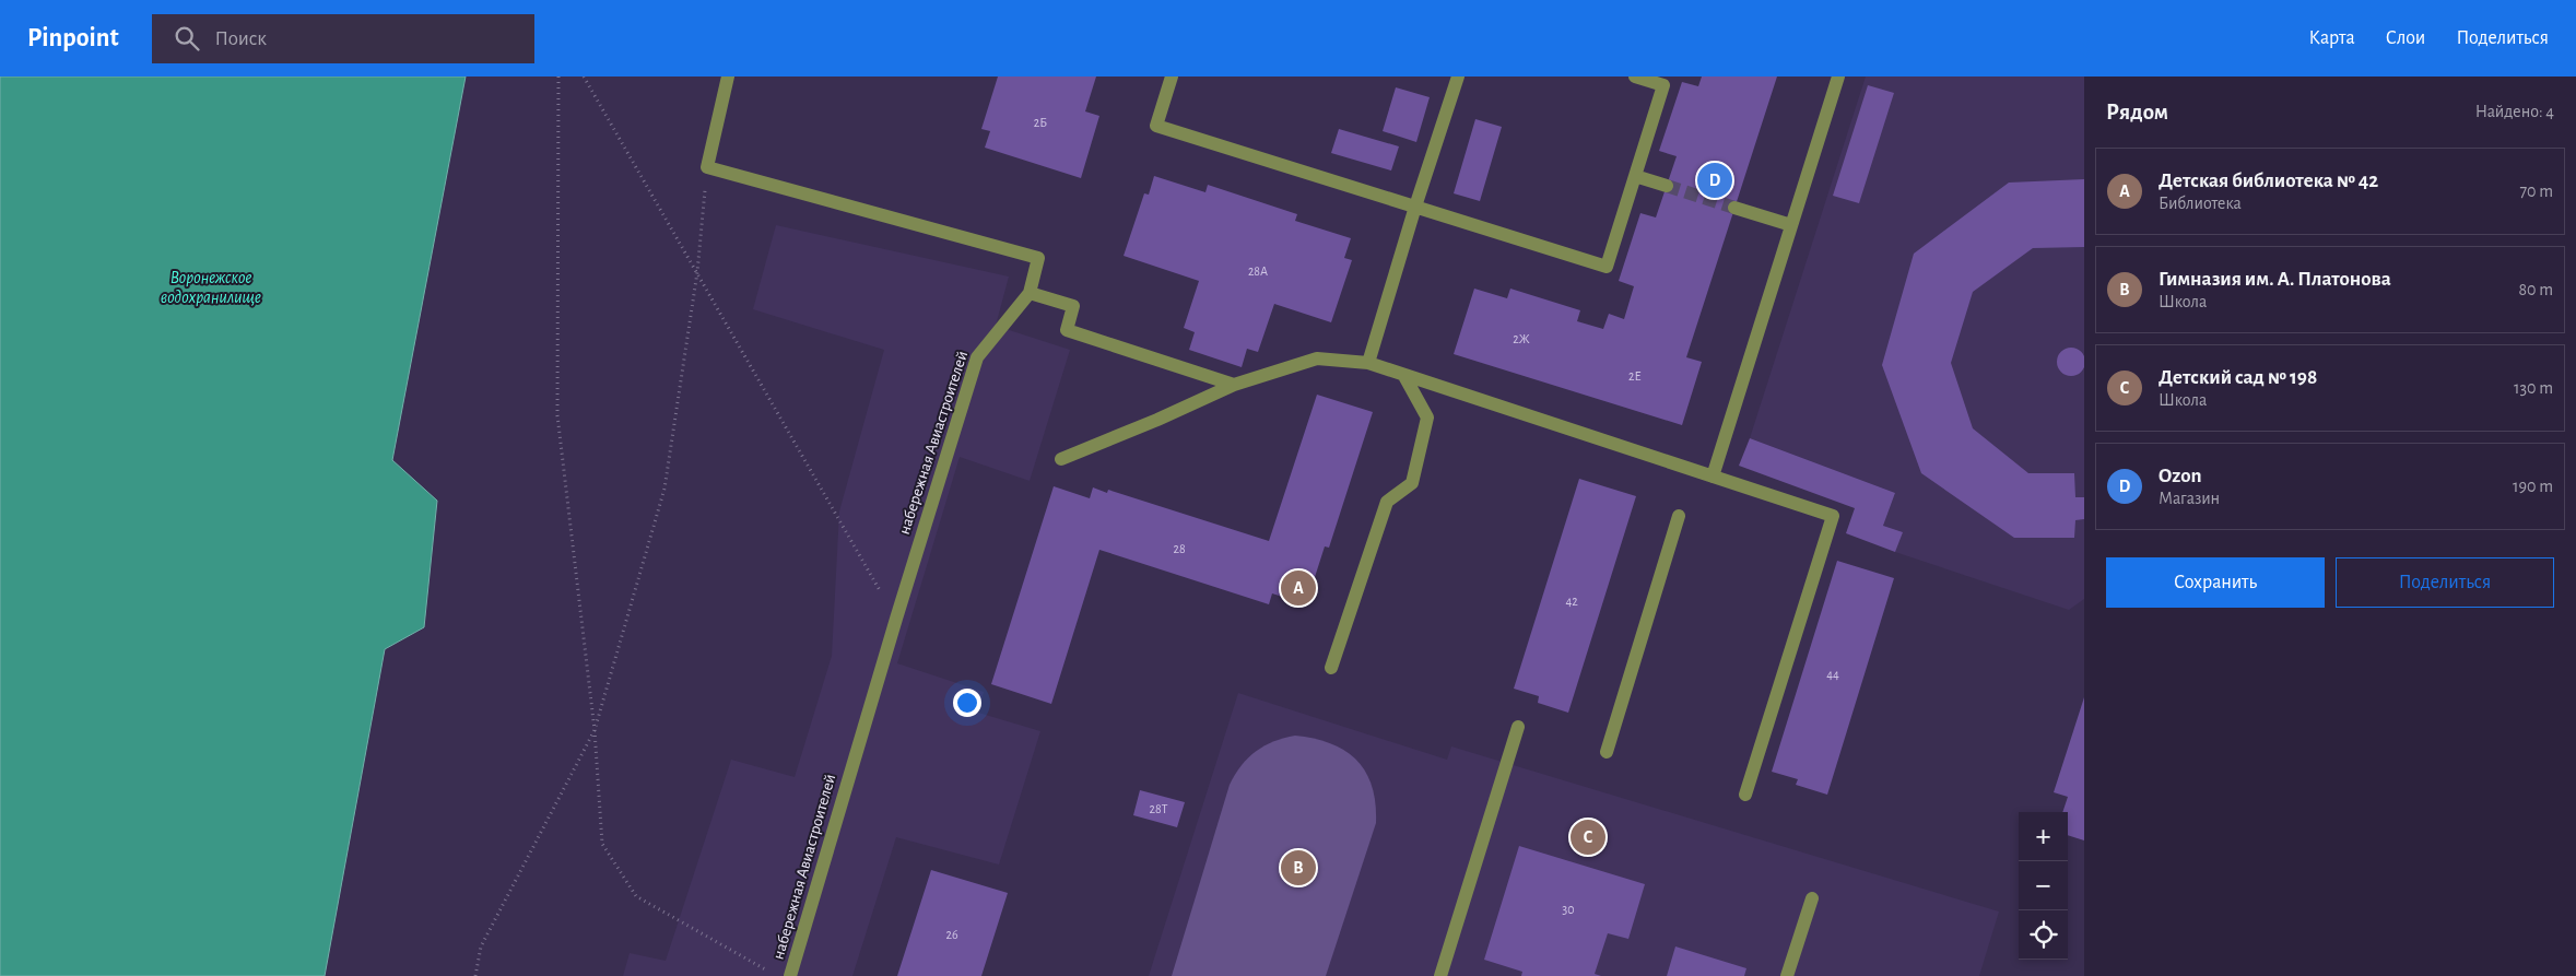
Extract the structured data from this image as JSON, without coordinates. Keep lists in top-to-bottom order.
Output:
{
  "streets": {
    "street": ["набережная Авиастроителей"]
  },
  "water": ["Воронежское водохранилище"],
  "house_numbers": [
    "2Б",
    "28А",
    "2Ж",
    "2Е",
    "28",
    "42",
    "44",
    "28Т",
    "30",
    "26"
  ],
  "page": {
    "header": "Pinpoint",
    "search": "Поиск",
    "nav": ["Карта", "Слои", "Поделиться"],
    "heading": ["Рядом", "Найдено: 4"],
    "list": [
      {
        "mark": "A",
        "name": "Детская библиотека № 42",
        "note": "Библиотека",
        "value": "70 m"
      },
      {
        "mark": "B",
        "name": "Гимназия им. А. Платонова",
        "note": "Школа",
        "value": "80 m"
      },
      {
        "mark": "C",
        "name": "Детский сад № 198",
        "note": "Школа",
        "value": "130 m"
      },
      {
        "mark": "D",
        "name": "Ozon",
        "note": "Магазин",
        "value": "190 m"
      }
    ],
    "pins": [
      "D",
      "A",
      "C",
      "B"
    ],
    "buttons": ["Сохранить", "Поделиться"],
    "map_buttons": ["+", "−"]
  }
}
